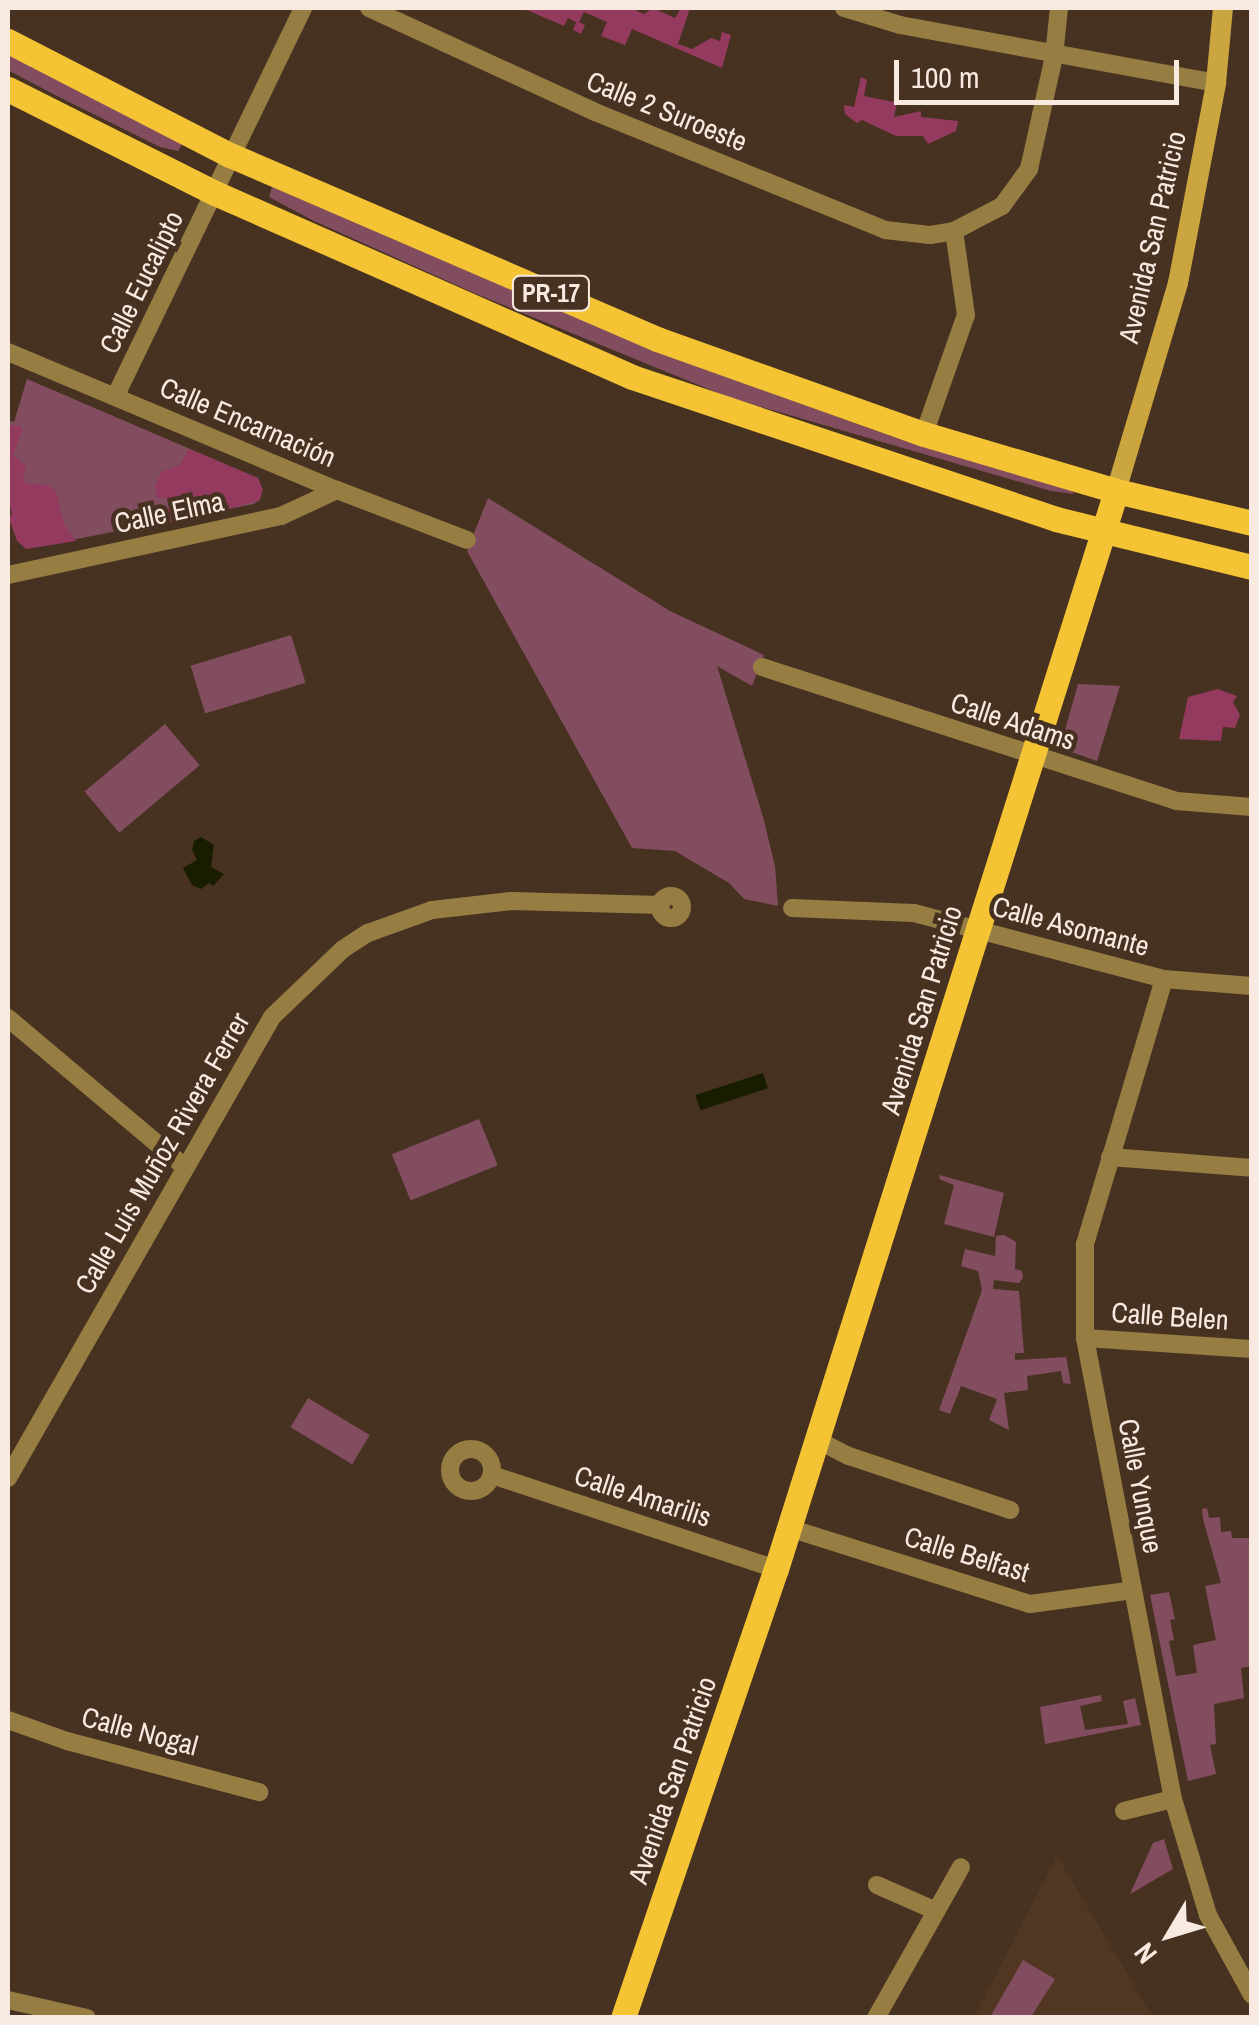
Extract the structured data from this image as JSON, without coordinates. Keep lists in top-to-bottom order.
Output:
{
  "streets": {
    "main road": ["Avenida San Patricio", "PR-17"],
    "street": [
      "Calle 2 Suroeste",
      "Calle Eucalipto",
      "Calle Encarnación",
      "Calle Elma",
      "Calle Adams",
      "Calle Asomante",
      "Calle Luis Muñoz Rivera Ferrer",
      "Calle Belen",
      "Calle Yunque",
      "Calle Amarilis",
      "Calle Belfast",
      "Calle Nogal"
    ]
  },
  "crossings": [
    ["Avenida San Patricio", "PR-17"],
    ["Avenida San Patricio", "Calle Adams"],
    ["Avenida San Patricio", "Calle Asomante"],
    ["Avenida San Patricio", "Calle Amarilis"],
    ["Avenida San Patricio", "Calle Belfast"],
    ["Calle Eucalipto", "PR-17"],
    ["Calle Eucalipto", "Calle Encarnación"],
    ["Calle Encarnación", "Calle Elma"],
    ["Calle Asomante", "Calle Yunque"],
    ["Calle Belen", "Calle Yunque"],
    ["Calle Yunque", "Calle Belfast"]
  ],
  "scale_bar": "100 m",
  "north": "bottom left"
}
